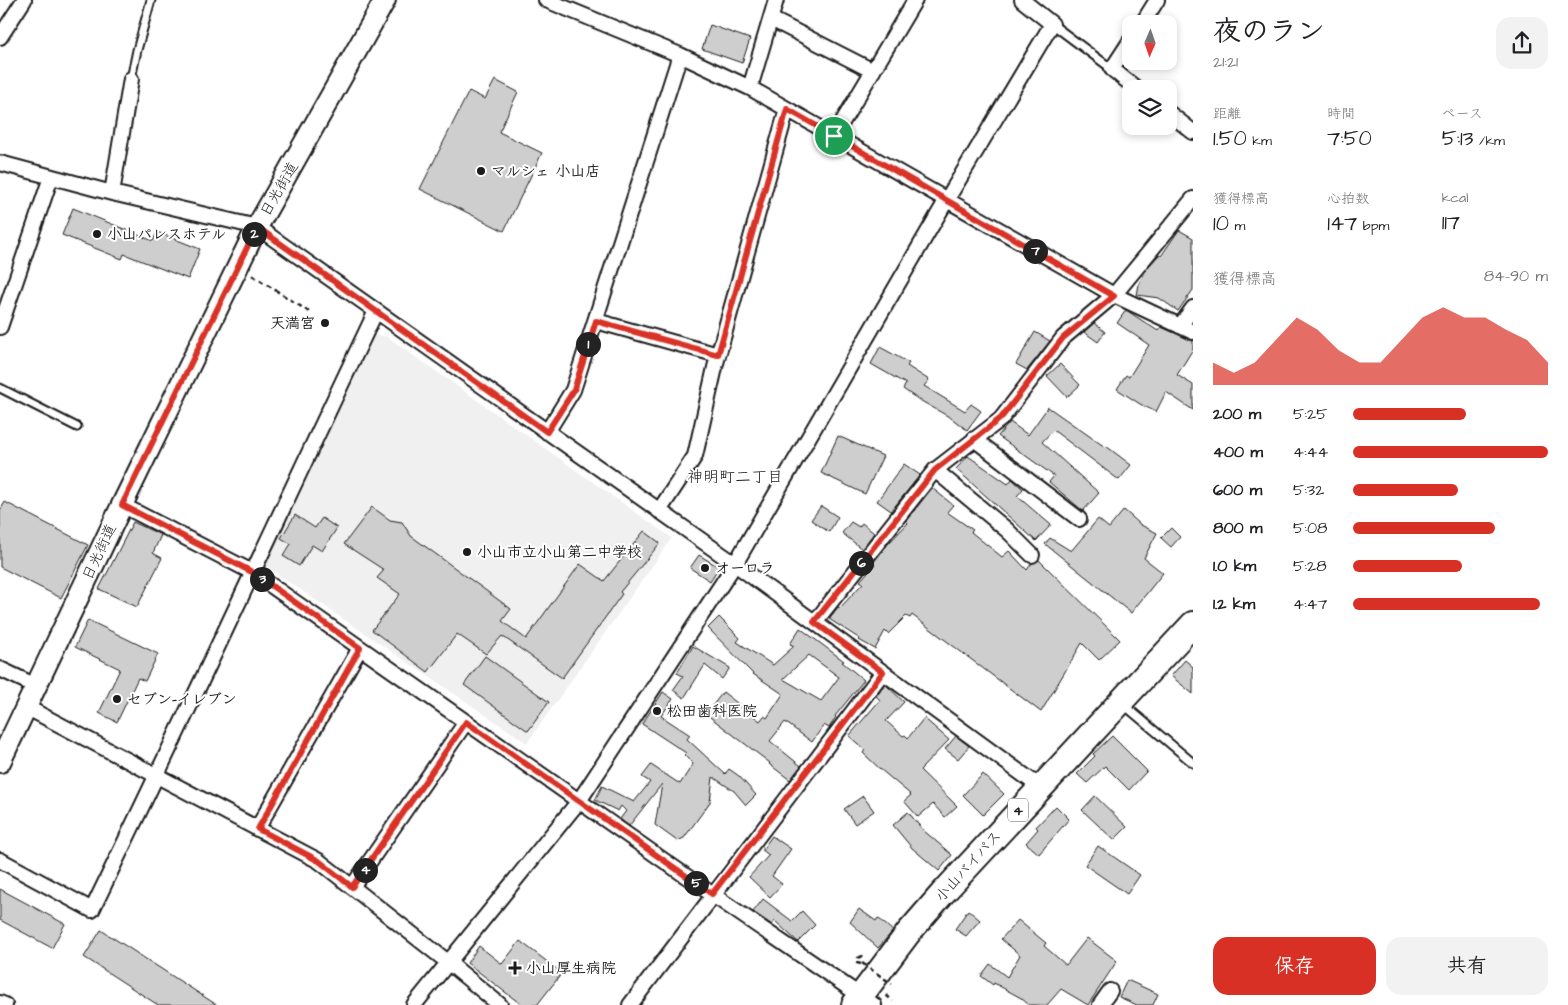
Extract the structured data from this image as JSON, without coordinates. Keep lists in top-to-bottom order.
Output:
{
  "streets": {
    "highway": ["4", "小山バイパス"],
    "main road": ["日光街道"]
  },
  "districts": ["神明町二丁目"],
  "places": {
    "other": [
      "マルシェ 小山店",
      "小山パレスホテル",
      "天満宮",
      "小山市立小山第二中学校",
      "オーロラ",
      "セブン-イレブン",
      "松田歯科医院"
    ],
    "health": ["小山厚生病院"]
  },
  "north": "bottom",
  "page": {
    "heading": ["夜のラン", "21:21"],
    "stats": [
      ["距離", "1.50 km"],
      ["時間", "7:50"],
      ["ペース", "5:13 /km"],
      ["獲得標高", "10 m"],
      ["心拍数", "147 bpm"],
      ["kcal", "117"]
    ],
    "pins": [
      "2",
      "7",
      "1",
      "6",
      "3",
      "4",
      "5"
    ],
    "chart": ["獲得標高", "84–90 m"],
    "list": [
      {
        "name": "200 m",
        "note": "5:25"
      },
      {
        "name": "400 m",
        "note": "4:44"
      },
      {
        "name": "600 m",
        "note": "5:32"
      },
      {
        "name": "800 m",
        "note": "5:08"
      },
      {
        "name": "1.0 km",
        "note": "5:28"
      },
      {
        "name": "1.2 km",
        "note": "4:47"
      }
    ],
    "buttons": ["保存", "共有"]
  }
}
